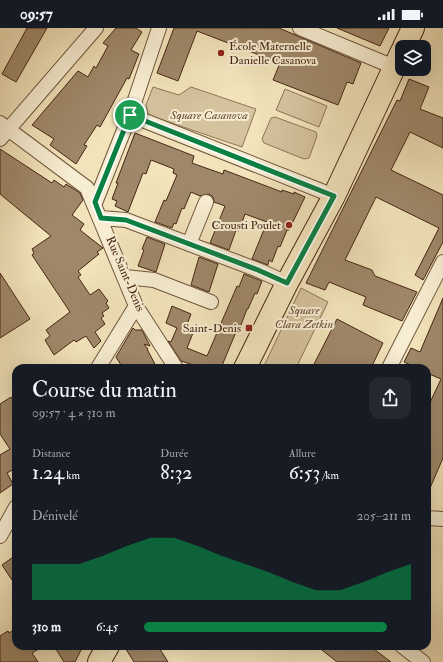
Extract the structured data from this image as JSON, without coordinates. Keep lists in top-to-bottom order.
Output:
{
  "streets": {
    "street": ["Rue Saint-Denis"]
  },
  "parks": ["Square Casanova", "Square Clara Zetkin"],
  "places": {
    "other": ["École Maternelle Danielle Casanova", "Crousti Poulet"],
    "transit": ["Saint-Denis"]
  },
  "page": {
    "status": "09:57",
    "heading": ["Course du matin", "09:57 · 4 × 310 m"],
    "stats": [
      ["Distance", "1.24 km"],
      ["Durée", "8:32"],
      ["Allure", "6:53 /km"]
    ],
    "chart": ["Dénivelé", "205–211 m"],
    "list": [
      {
        "name": "310 m",
        "note": "6:45"
      }
    ]
  }
}
